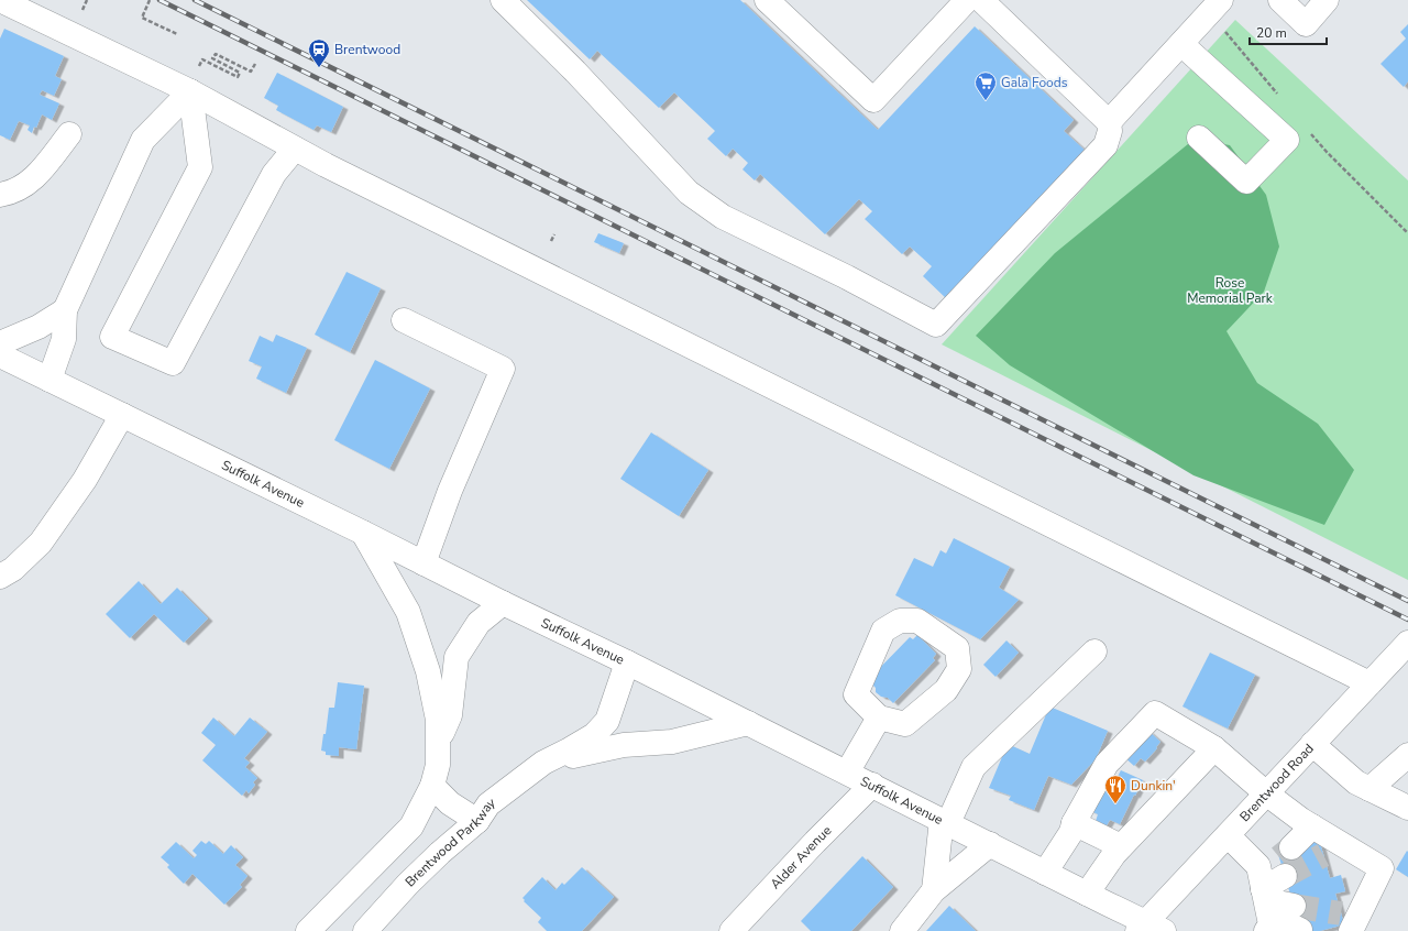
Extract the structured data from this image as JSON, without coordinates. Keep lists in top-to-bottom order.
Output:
{
  "streets": {
    "street": [
      "Suffolk Avenue",
      "Brentwood Road",
      "Brentwood Parkway",
      "Alder Avenue"
    ]
  },
  "crossings": [
    ["Suffolk Avenue", "Brentwood Road"],
    ["Suffolk Avenue", "Brentwood Parkway"],
    ["Suffolk Avenue", "Alder Avenue"]
  ],
  "parks": ["Rose Memorial Park"],
  "places": {
    "station": ["Brentwood"],
    "supermarket": ["Gala Foods"],
    "restaurant": ["Dunkin'"]
  },
  "scale_bar": "20 m"
}
